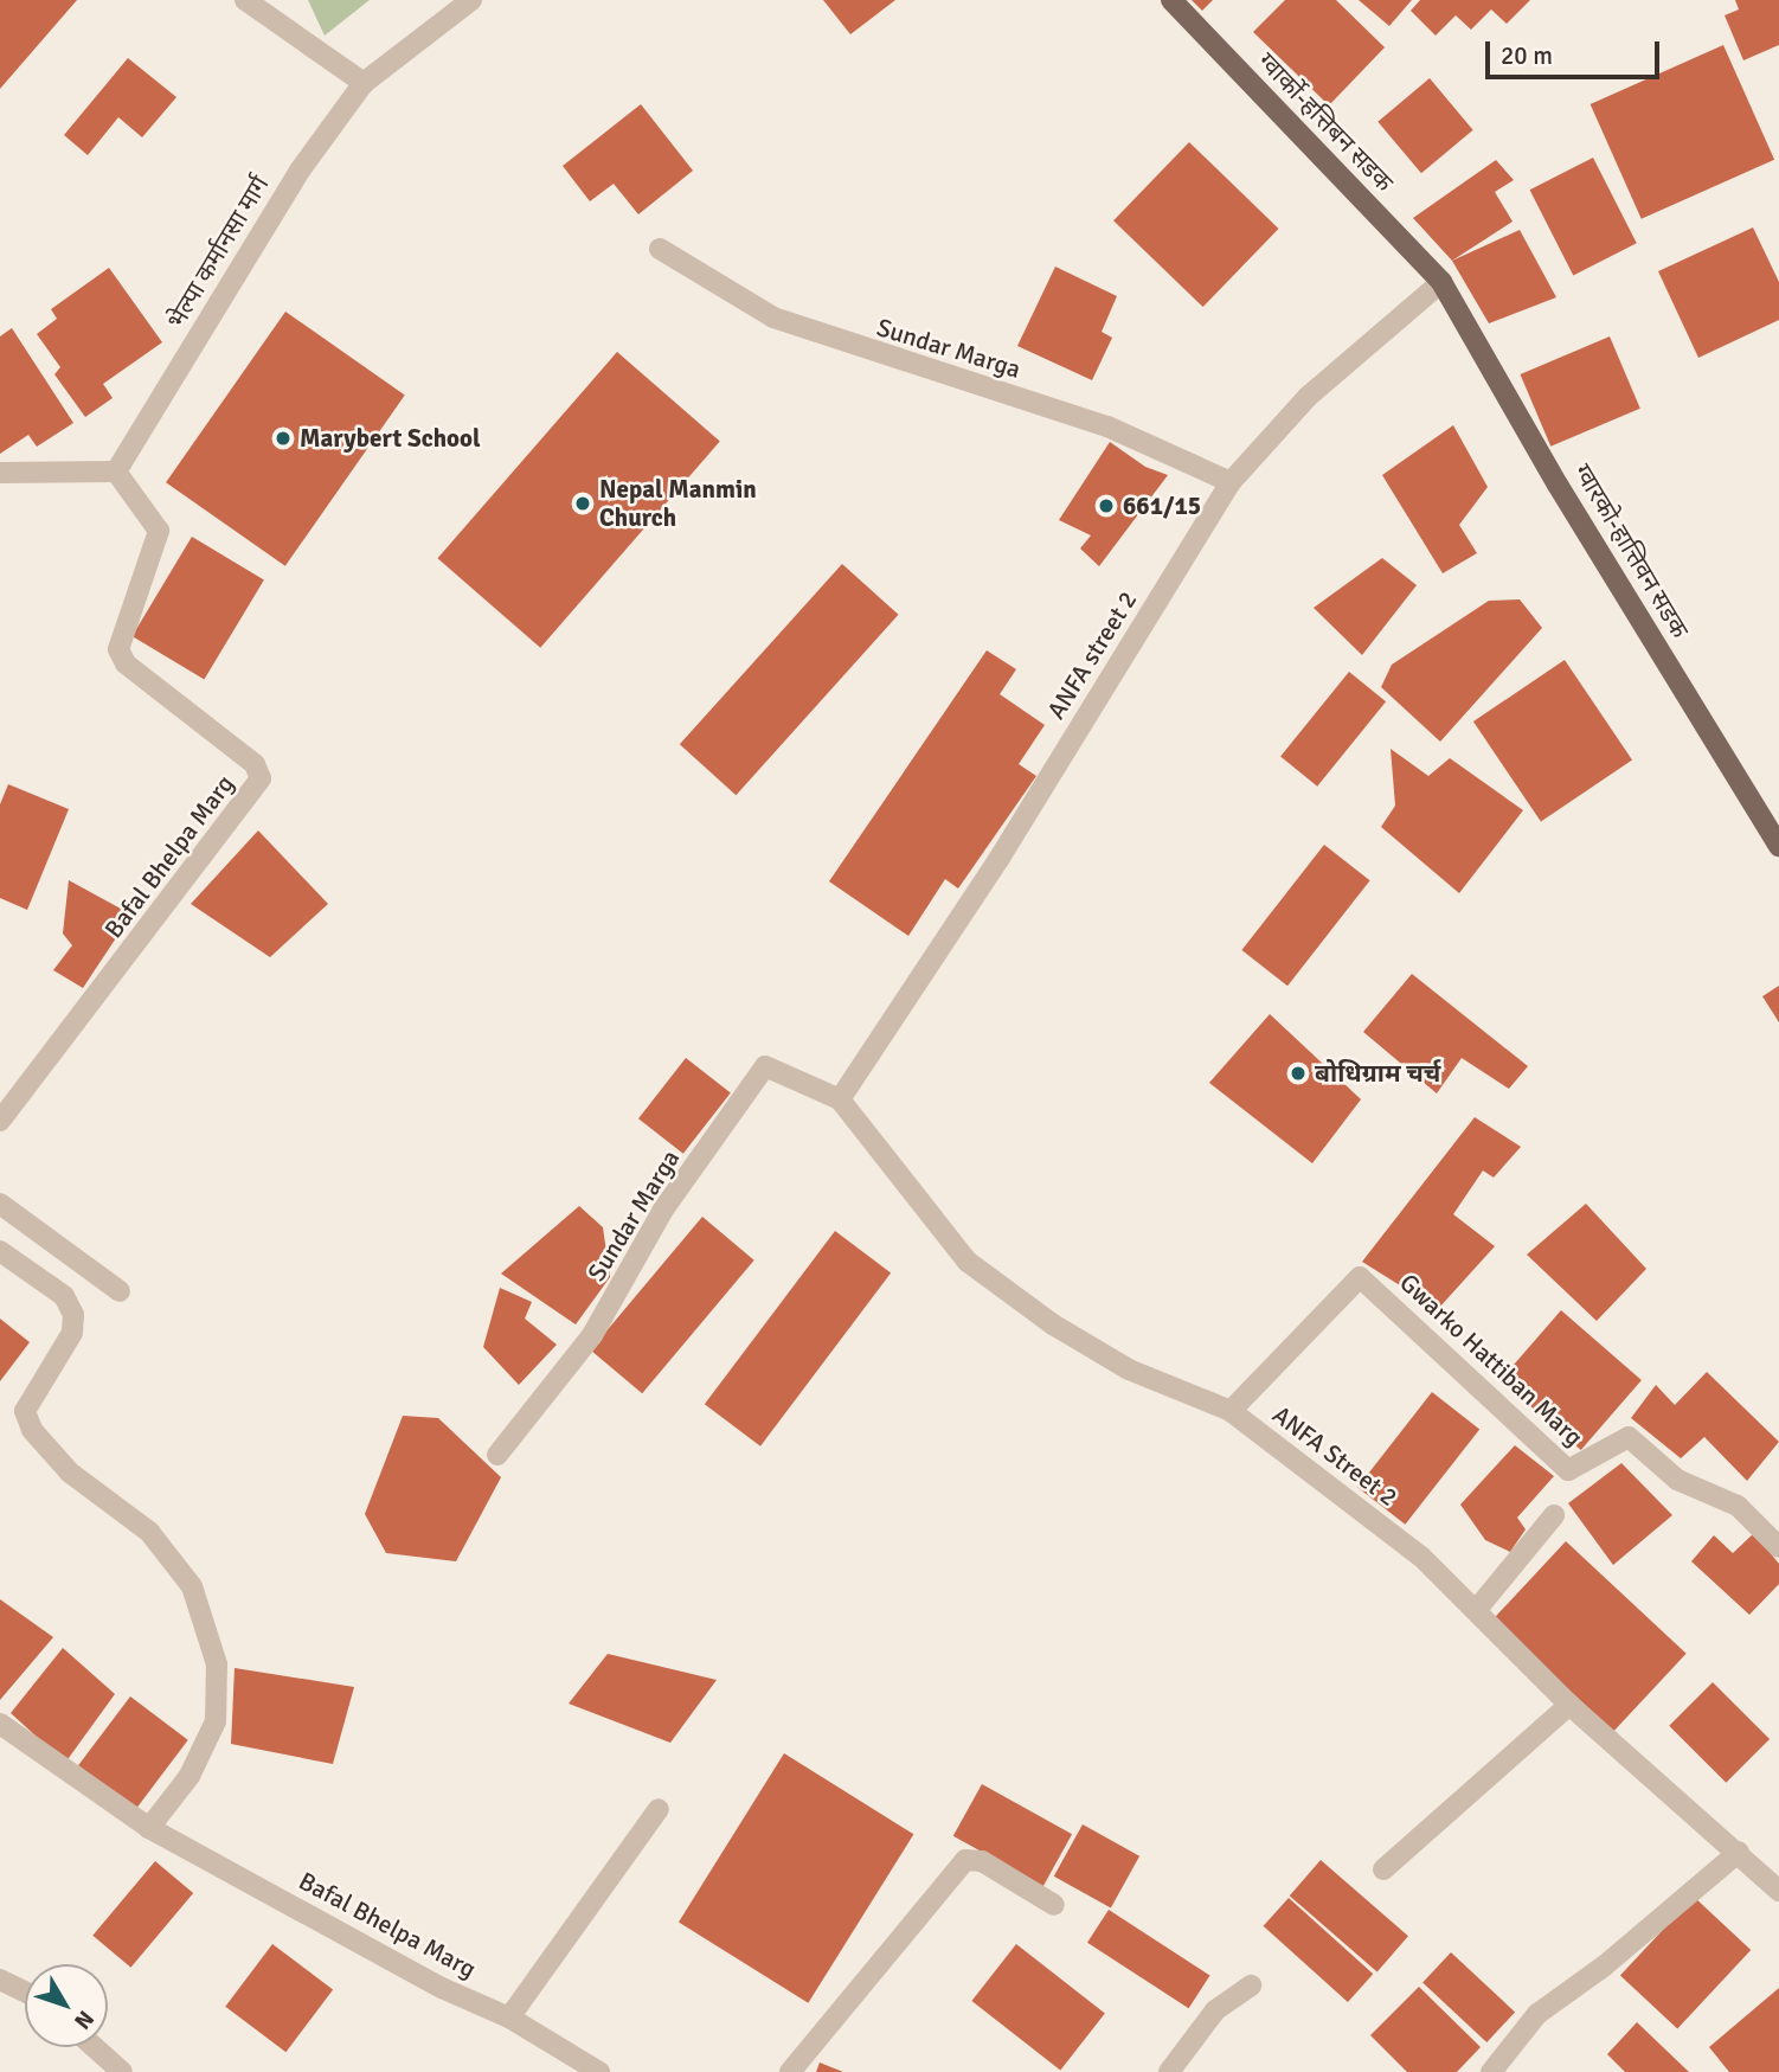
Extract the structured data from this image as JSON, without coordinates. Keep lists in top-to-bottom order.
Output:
{
  "streets": {
    "main road": ["ग्वार्को-हत्तिबन सडक", "ग्वारको-हात्तिवन सडक"],
    "street": [
      "भेल्पा कर्मानसा मार्ग",
      "Sundar Marga",
      "ANFA street 2",
      "Bafal Bhelpa Marg",
      "Gwarko Hattiban Marg",
      "ANFA Street 2"
    ]
  },
  "crossings": [
    ["ग्वार्को-हत्तिबन सडक", "ग्वारको-हात्तिवन सडक"],
    ["ग्वार्को-हत्तिबन सडक", "ANFA street 2"],
    ["भेल्पा कर्मानसा मार्ग", "Bafal Bhelpa Marg"],
    ["Sundar Marga", "ANFA street 2"],
    ["Sundar Marga", "ANFA Street 2"],
    ["ग्वारको-हात्तिवन सडक", "ANFA street 2"],
    ["ANFA street 2", "ANFA Street 2"],
    ["Gwarko Hattiban Marg", "ANFA Street 2"]
  ],
  "places": [
    "Marybert School",
    "Nepal Manmin Church",
    "661/15",
    "बोधिग्राम चर्च"
  ],
  "scale_bar": "20 m",
  "north": "bottom right"
}
